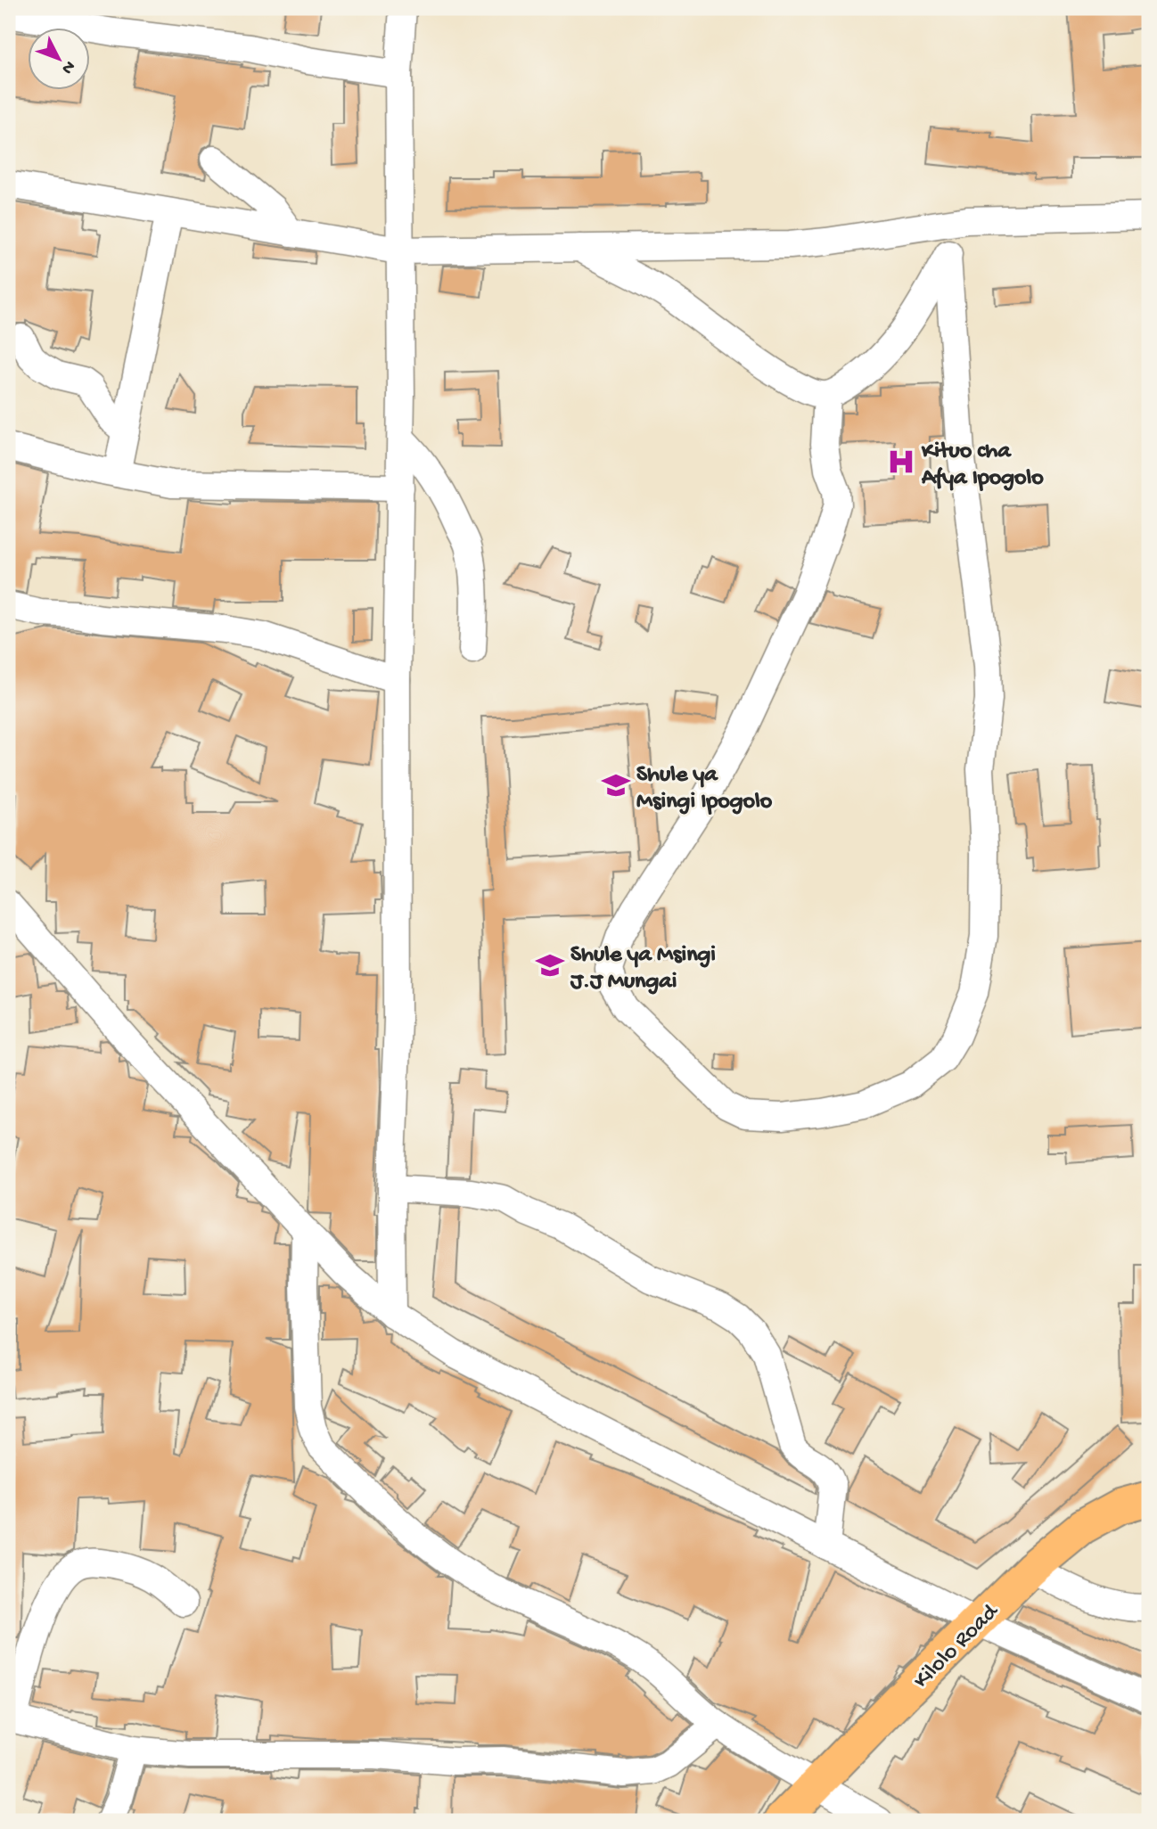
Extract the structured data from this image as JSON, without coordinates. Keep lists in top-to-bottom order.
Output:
{
  "streets": {
    "main road": ["Kilolo Road"]
  },
  "places": {
    "hospital": ["Kituo cha Afya Ipogolo"],
    "school or university": ["Shule ya Msingi Ipogolo", "Shule ya Msingi J.J Mungai"]
  },
  "north": "bottom right"
}
